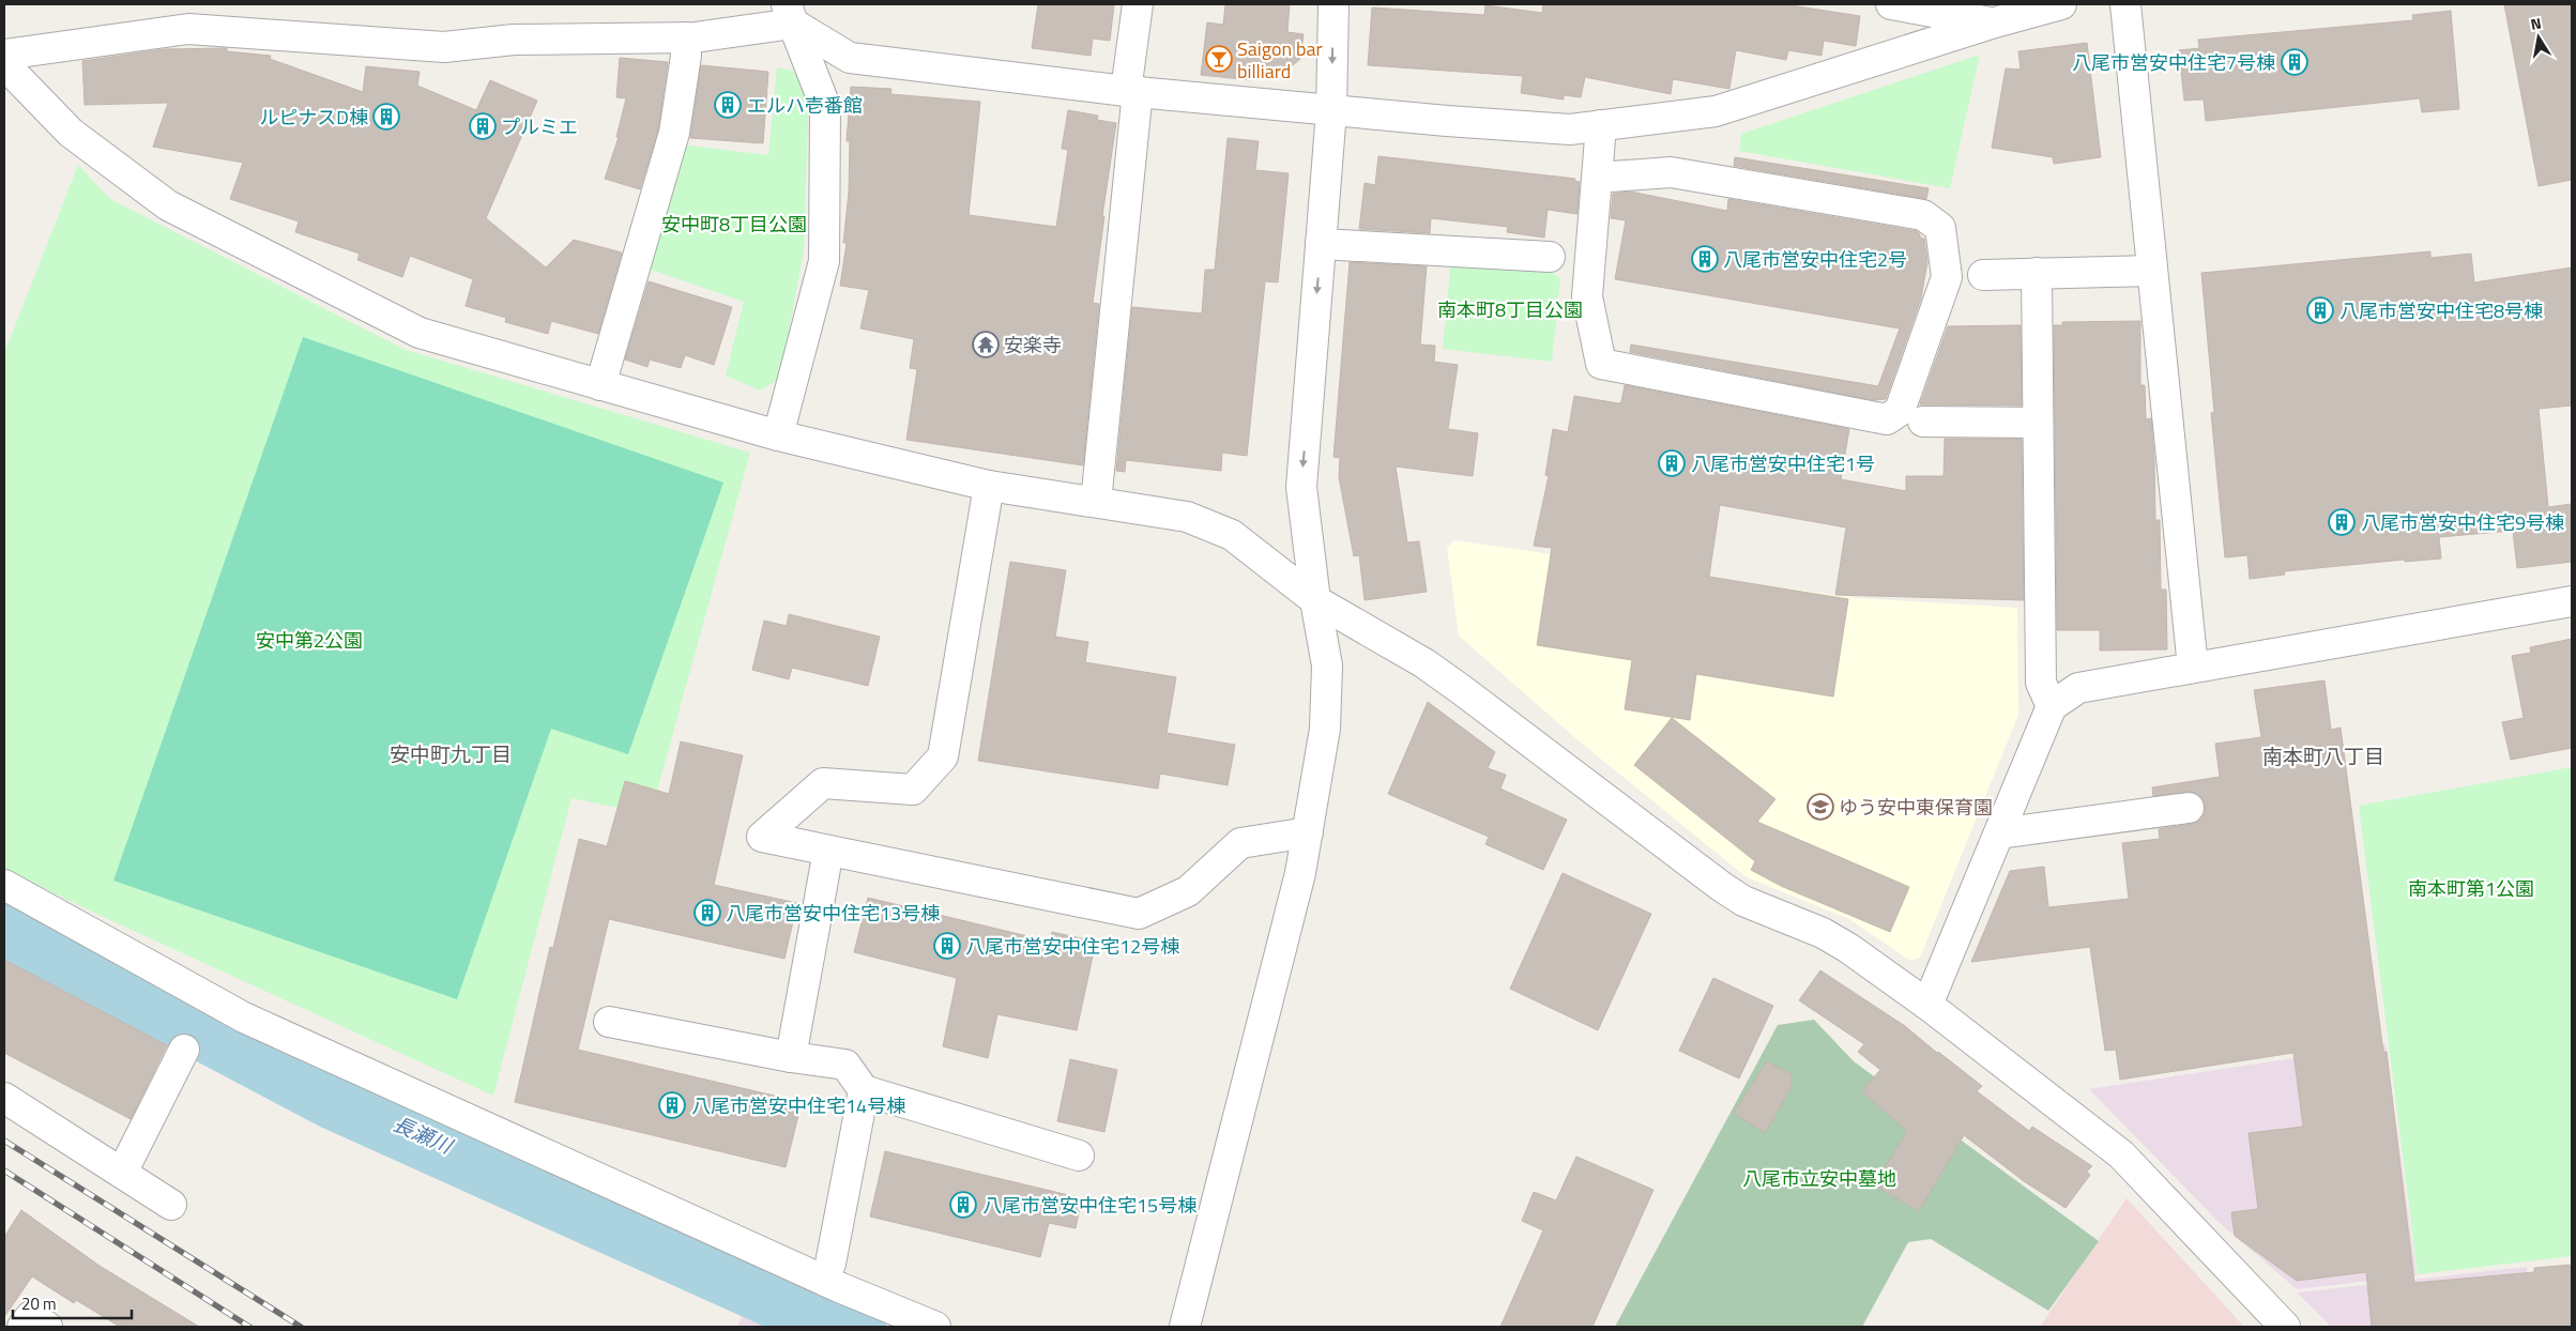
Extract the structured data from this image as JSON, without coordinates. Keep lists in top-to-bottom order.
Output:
{
  "districts": ["安中町九丁目", "南本町八丁目"],
  "water": ["長瀬川"],
  "parks": [
    "安中町8丁目公園",
    "南本町8丁目公園",
    "安中第2公園",
    "南本町第1公園",
    "八尾市立安中墓地"
  ],
  "places": {
    "bar": ["Saigon bar billiard"],
    "building": [
      "八尾市営安中住宅7号棟",
      "エルハ壱番館",
      "ルピナスD棟",
      "プルミエ",
      "八尾市営安中住宅2号",
      "八尾市営安中住宅8号棟",
      "八尾市営安中住宅1号",
      "八尾市営安中住宅9号棟",
      "八尾市営安中住宅13号棟",
      "八尾市営安中住宅12号棟",
      "八尾市営安中住宅14号棟",
      "八尾市営安中住宅15号棟"
    ],
    "temple": ["安楽寺"],
    "school or university": ["ゆう安中東保育園"]
  },
  "scale_bar": "20 m",
  "north": "top"
}
